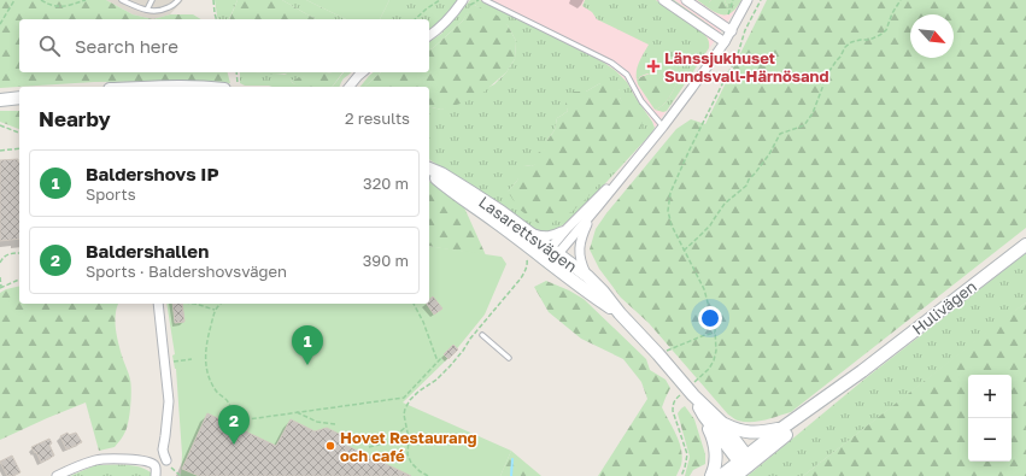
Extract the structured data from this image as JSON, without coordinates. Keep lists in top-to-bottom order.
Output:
{
  "streets": {
    "street": ["Lasarettsvägen", "Hulivägen"]
  },
  "crossings": [
    ["Lasarettsvägen", "Hulivägen"]
  ],
  "places": {
    "health": ["Länssjukhuset Sundsvall-Härnösand"],
    "other": ["Hovet Restaurang och café"]
  },
  "north": "bottom right",
  "page": {
    "search": "Search here",
    "heading": ["Nearby", "2 results"],
    "list": [
      {
        "mark": "1",
        "name": "Baldershovs IP",
        "note": "Sports",
        "value": "320 m"
      },
      {
        "mark": "2",
        "name": "Baldershallen",
        "note": "Sports · Baldershovsvägen",
        "value": "390 m"
      }
    ],
    "pins": ["1", "2"],
    "map_buttons": ["+", "−"]
  }
}
